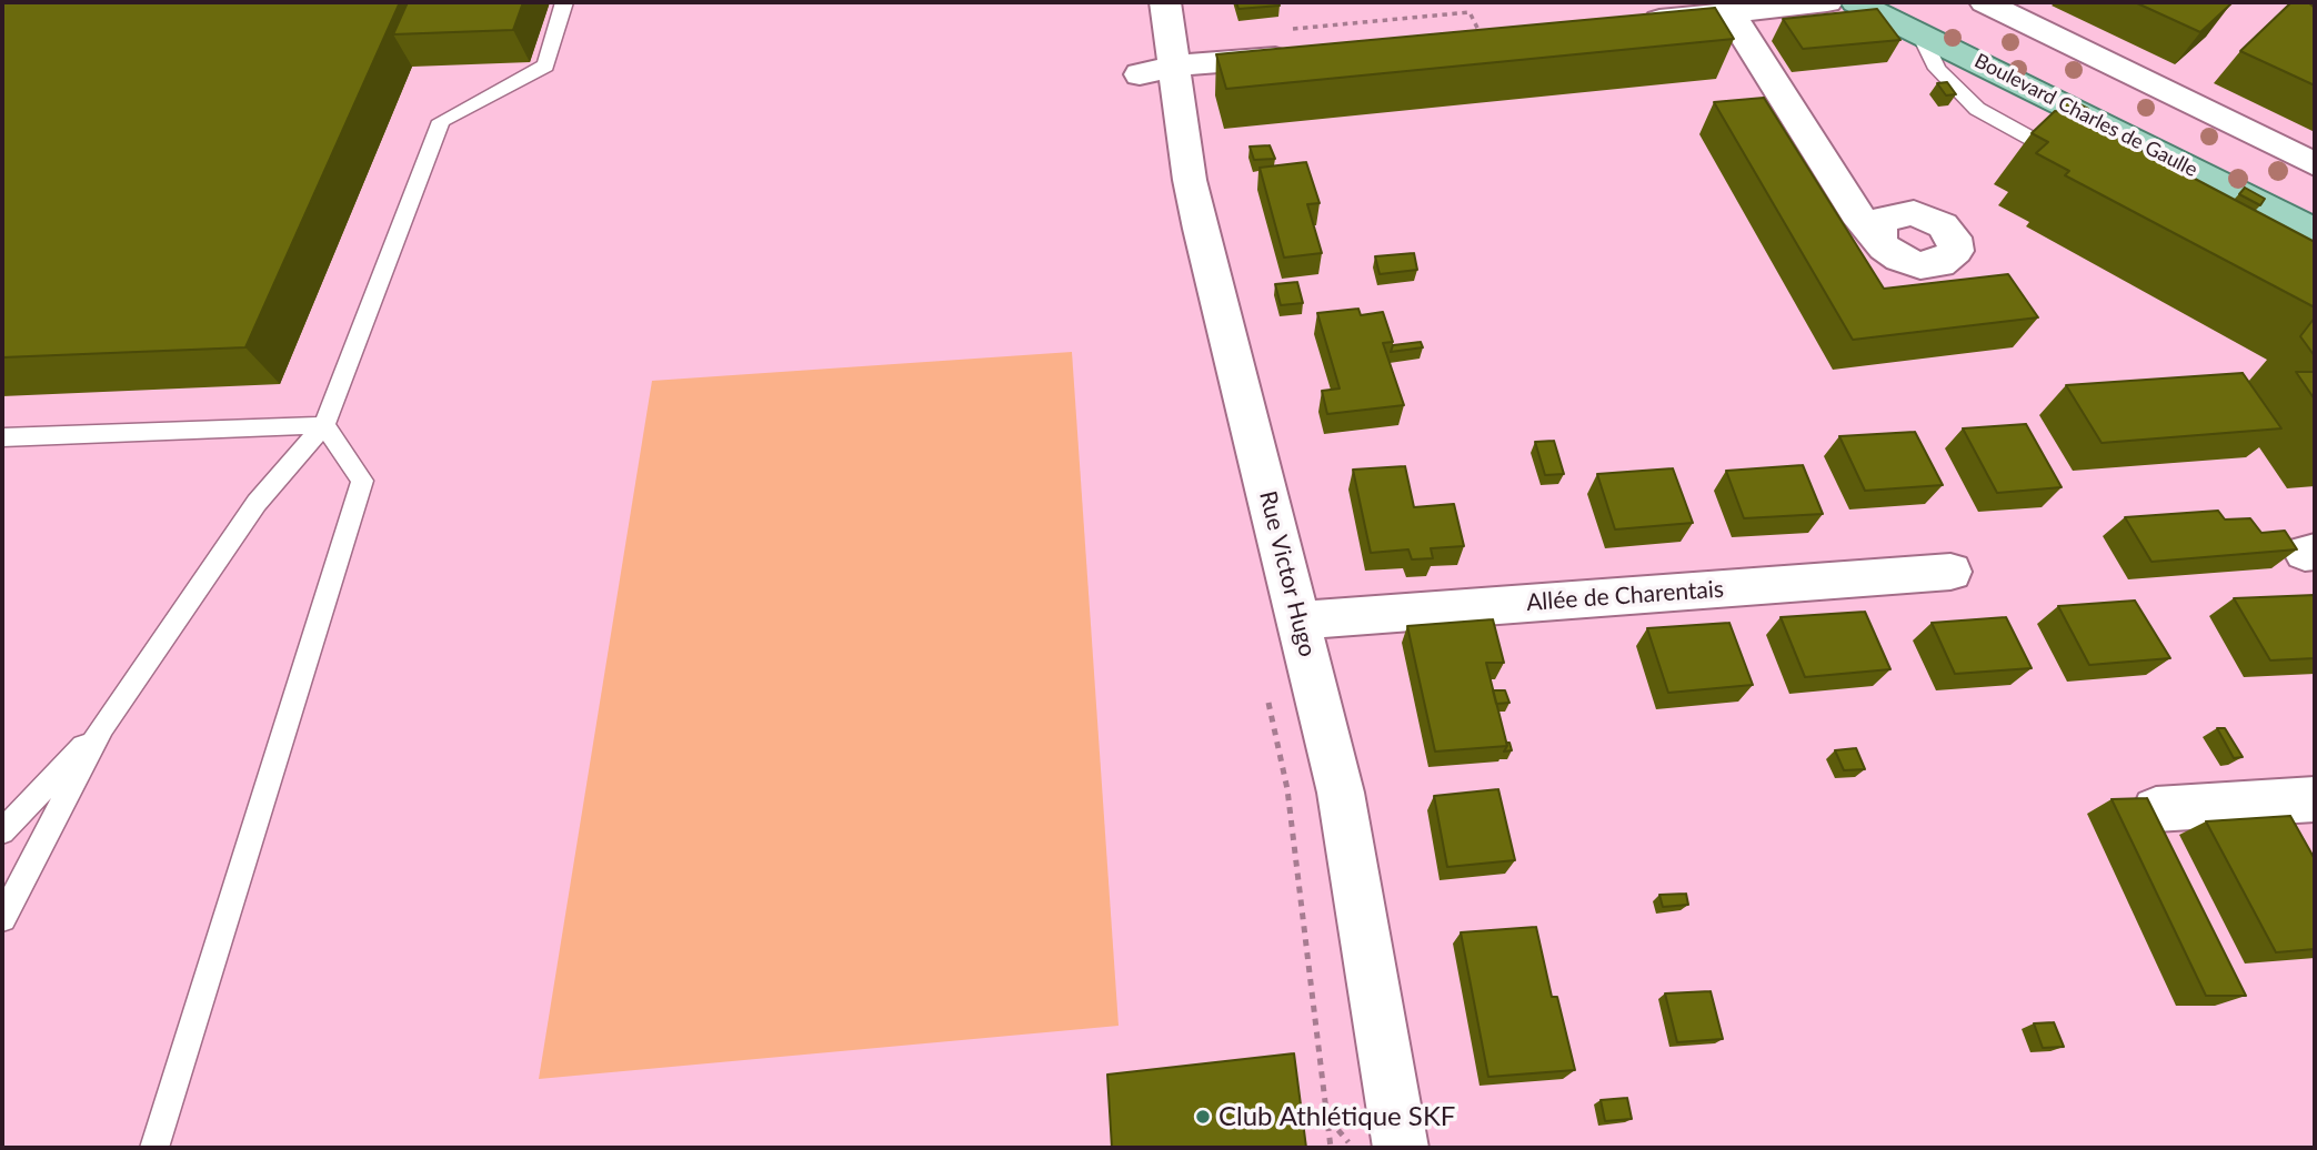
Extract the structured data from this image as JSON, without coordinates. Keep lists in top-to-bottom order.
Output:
{
  "streets": {
    "main road": ["Boulevard Charles de Gaulle"],
    "street": ["Rue Victor Hugo", "Allée de Charentais"]
  },
  "crossings": [
    ["Rue Victor Hugo", "Allée de Charentais"]
  ],
  "places": ["Club Athlétique SKF"]
}
